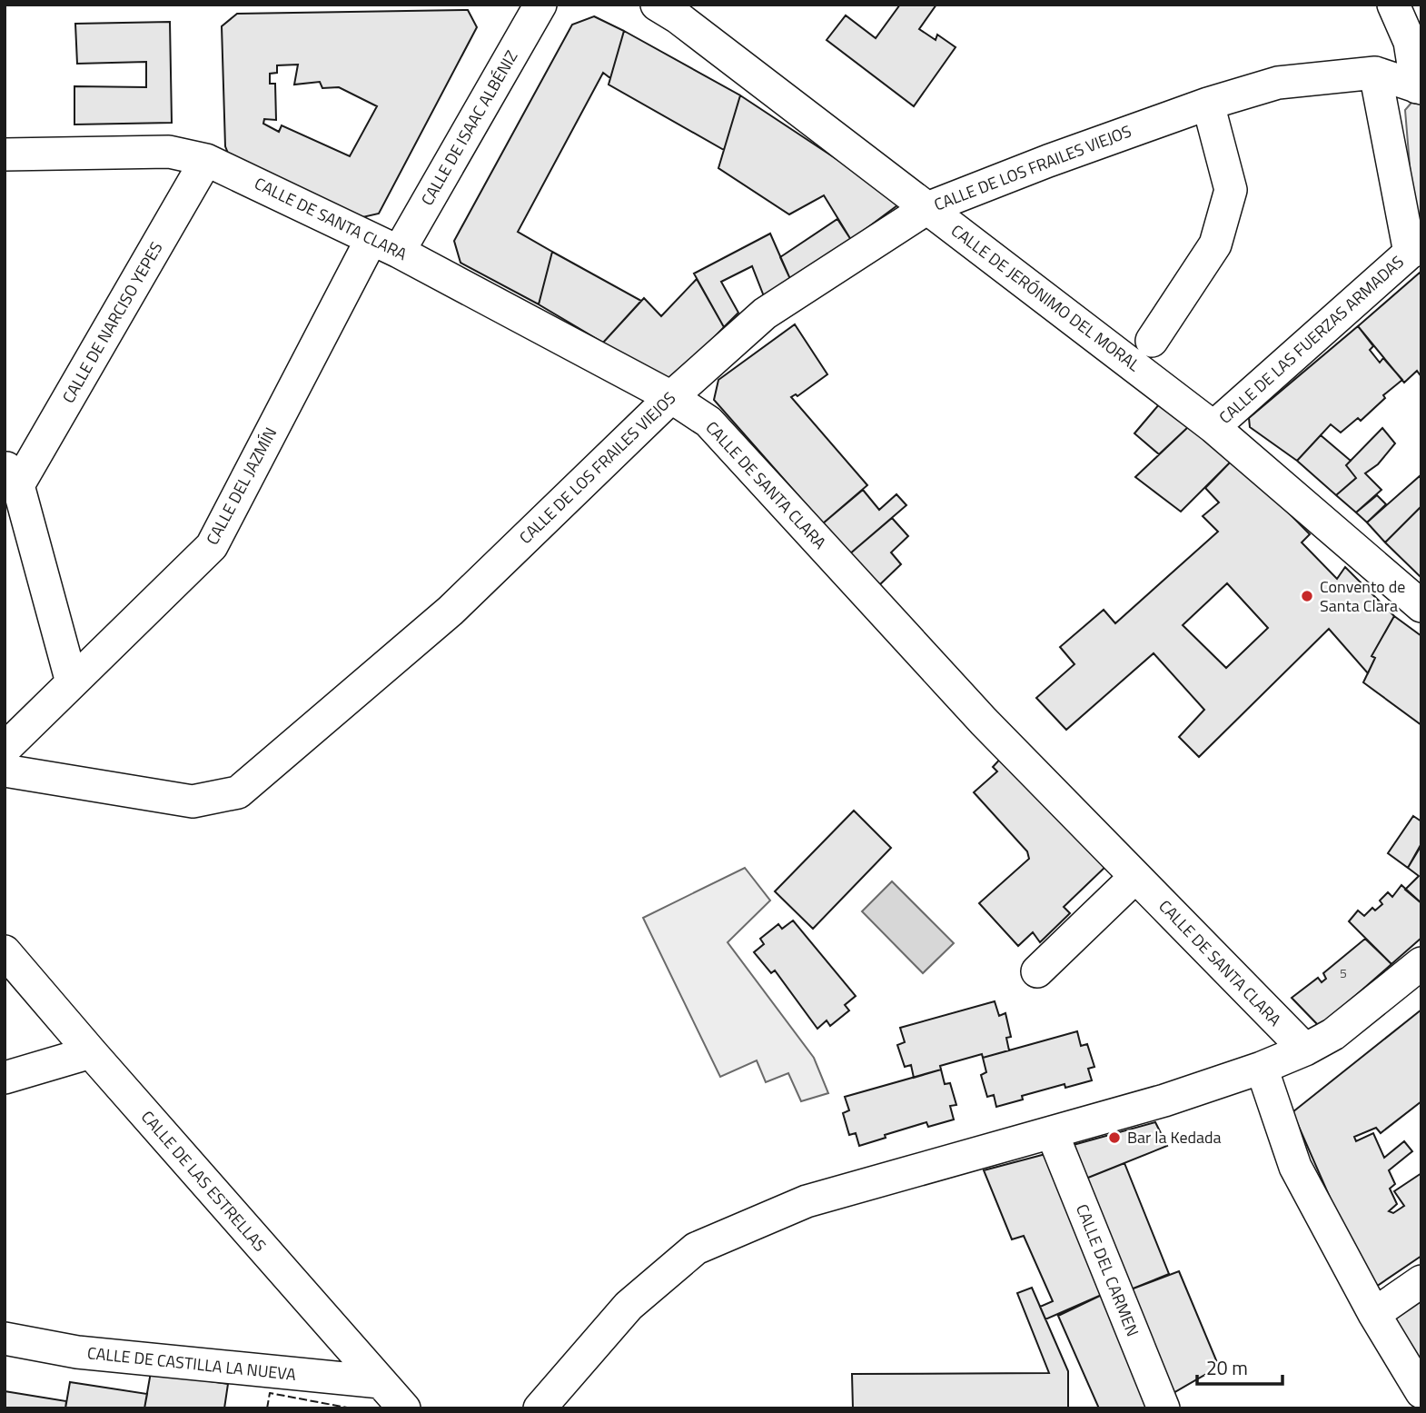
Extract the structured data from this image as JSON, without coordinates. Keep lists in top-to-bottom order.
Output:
{
  "streets": {
    "street": [
      "CALLE DE ISAAC ALBÉNIZ",
      "CALLE DE LOS FRAILES VIEJOS",
      "CALLE DE SANTA CLARA",
      "CALLE DE JERÓNIMO DEL MORAL",
      "CALLE DE NARCISO YEPES",
      "CALLE DE LAS FUERZAS ARMADAS",
      "CALLE DEL JAZMÍN",
      "CALLE DE LAS ESTRELLAS",
      "CALLE DEL CARMEN",
      "CALLE DE CASTILLA LA NUEVA"
    ]
  },
  "crossings": [
    ["CALLE DE ISAAC ALBÉNIZ", "CALLE DE SANTA CLARA"],
    ["CALLE DE ISAAC ALBÉNIZ", "CALLE DEL JAZMÍN"],
    ["CALLE DE LOS FRAILES VIEJOS", "CALLE DE SANTA CLARA"],
    ["CALLE DE LOS FRAILES VIEJOS", "CALLE DE JERÓNIMO DEL MORAL"],
    ["CALLE DE SANTA CLARA", "CALLE DE NARCISO YEPES"],
    ["CALLE DE SANTA CLARA", "CALLE DEL JAZMÍN"],
    ["CALLE DE JERÓNIMO DEL MORAL", "CALLE DE LAS FUERZAS ARMADAS"],
    ["CALLE DE LAS ESTRELLAS", "CALLE DE CASTILLA LA NUEVA"]
  ],
  "places": ["Convento de Santa Clara", "Bar la Kedada"],
  "house_numbers": ["5"],
  "scale_bar": "20 m"
}
